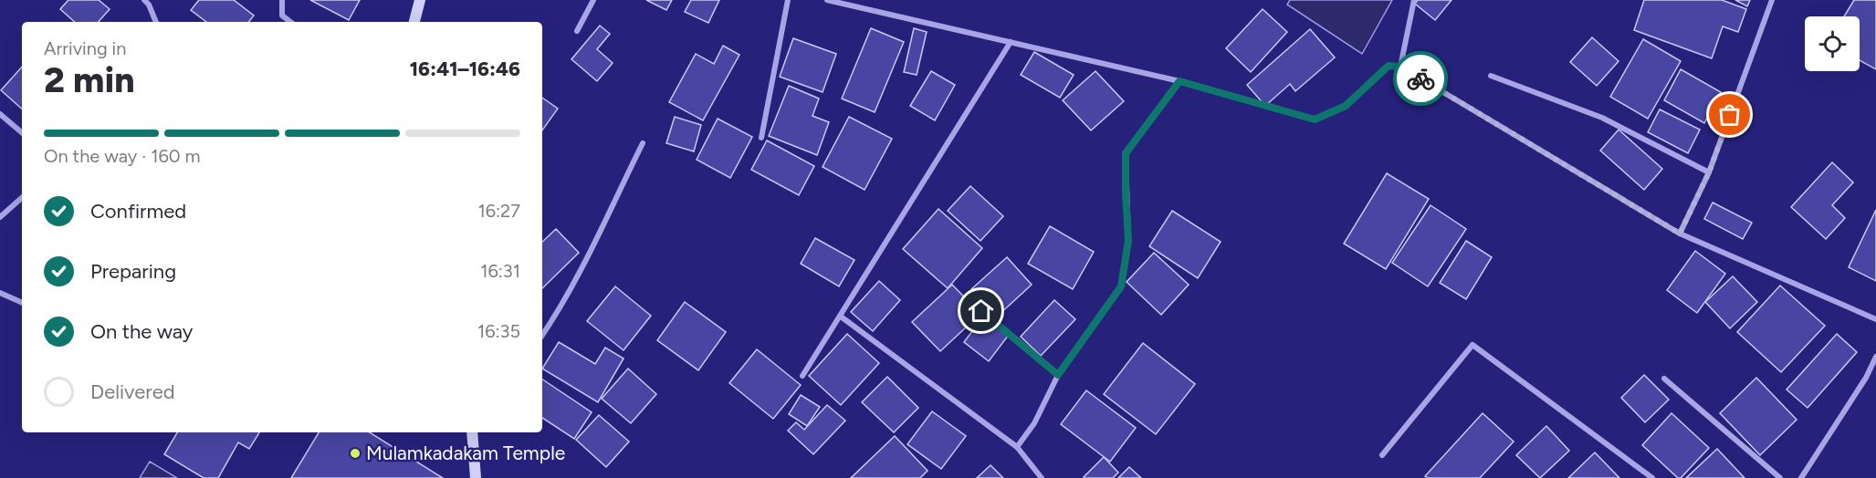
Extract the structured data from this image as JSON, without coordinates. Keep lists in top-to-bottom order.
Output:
{
  "places": ["Mulamkadakam Temple"],
  "page": {
    "heading": ["2 min", "Arriving in", "16:41–16:46"],
    "bar": "On the way · 160 m",
    "list": [
      ["Confirmed", "16:27"],
      ["Preparing", "16:31"],
      ["On the way", "16:35"],
      "Delivered"
    ]
  }
}
